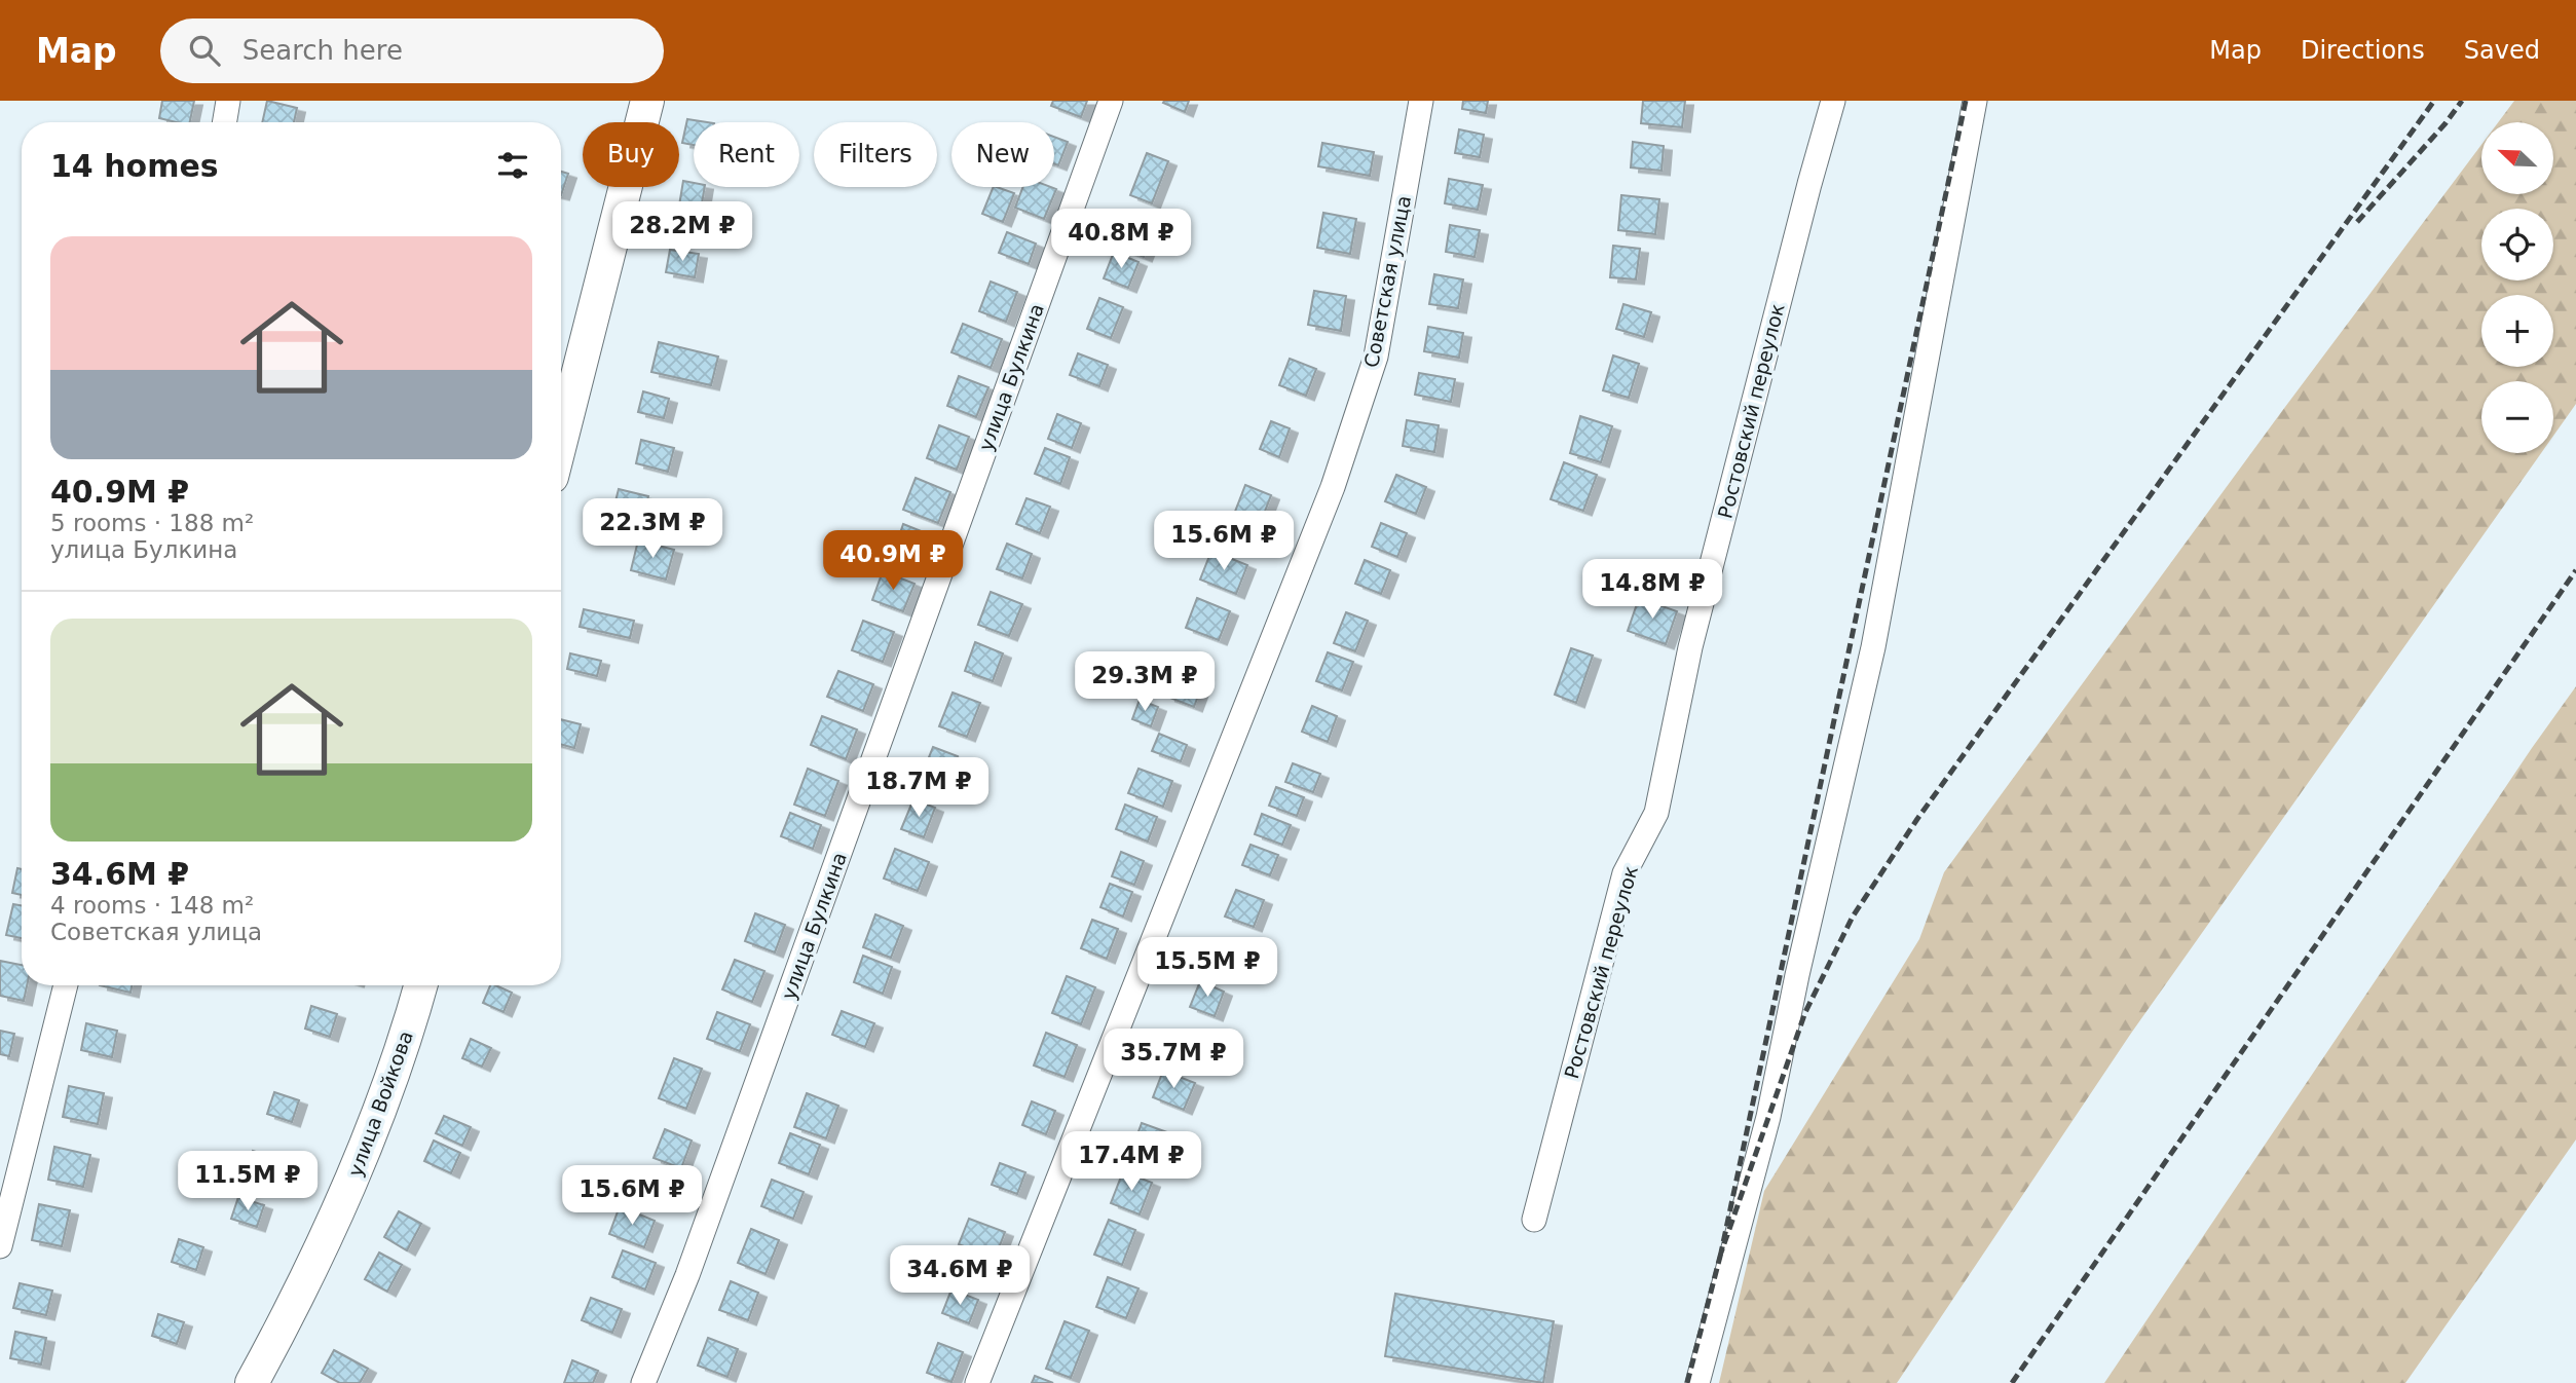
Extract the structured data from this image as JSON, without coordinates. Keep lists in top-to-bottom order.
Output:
{
  "streets": {
    "main road": ["улица Войкова"],
    "street": ["Советская улица", "улица Булкина", "Ростовский переулок"]
  },
  "north": "top left",
  "page": {
    "header": "Map",
    "search": "Search here",
    "nav": ["Map", "Directions", "Saved"],
    "map_buttons": ["+", "−"],
    "chip": [
      "Buy",
      "Rent",
      "Filters",
      "New"
    ],
    "heading": "14 homes",
    "price": [
      "28.2M ₽",
      "40.8M ₽",
      "22.3M ₽",
      "15.6M ₽",
      "40.9M ₽",
      "14.8M ₽",
      "29.3M ₽",
      "18.7M ₽",
      "15.5M ₽",
      "35.7M ₽",
      "17.4M ₽",
      "11.5M ₽",
      "15.6M ₽",
      "34.6M ₽"
    ],
    "list": [
      {
        "name": "40.9M ₽",
        "note": "5 rooms · 188 m² · улица Булкина"
      },
      {
        "name": "34.6M ₽",
        "note": "4 rooms · 148 m² · Советская улица"
      }
    ]
  }
}
